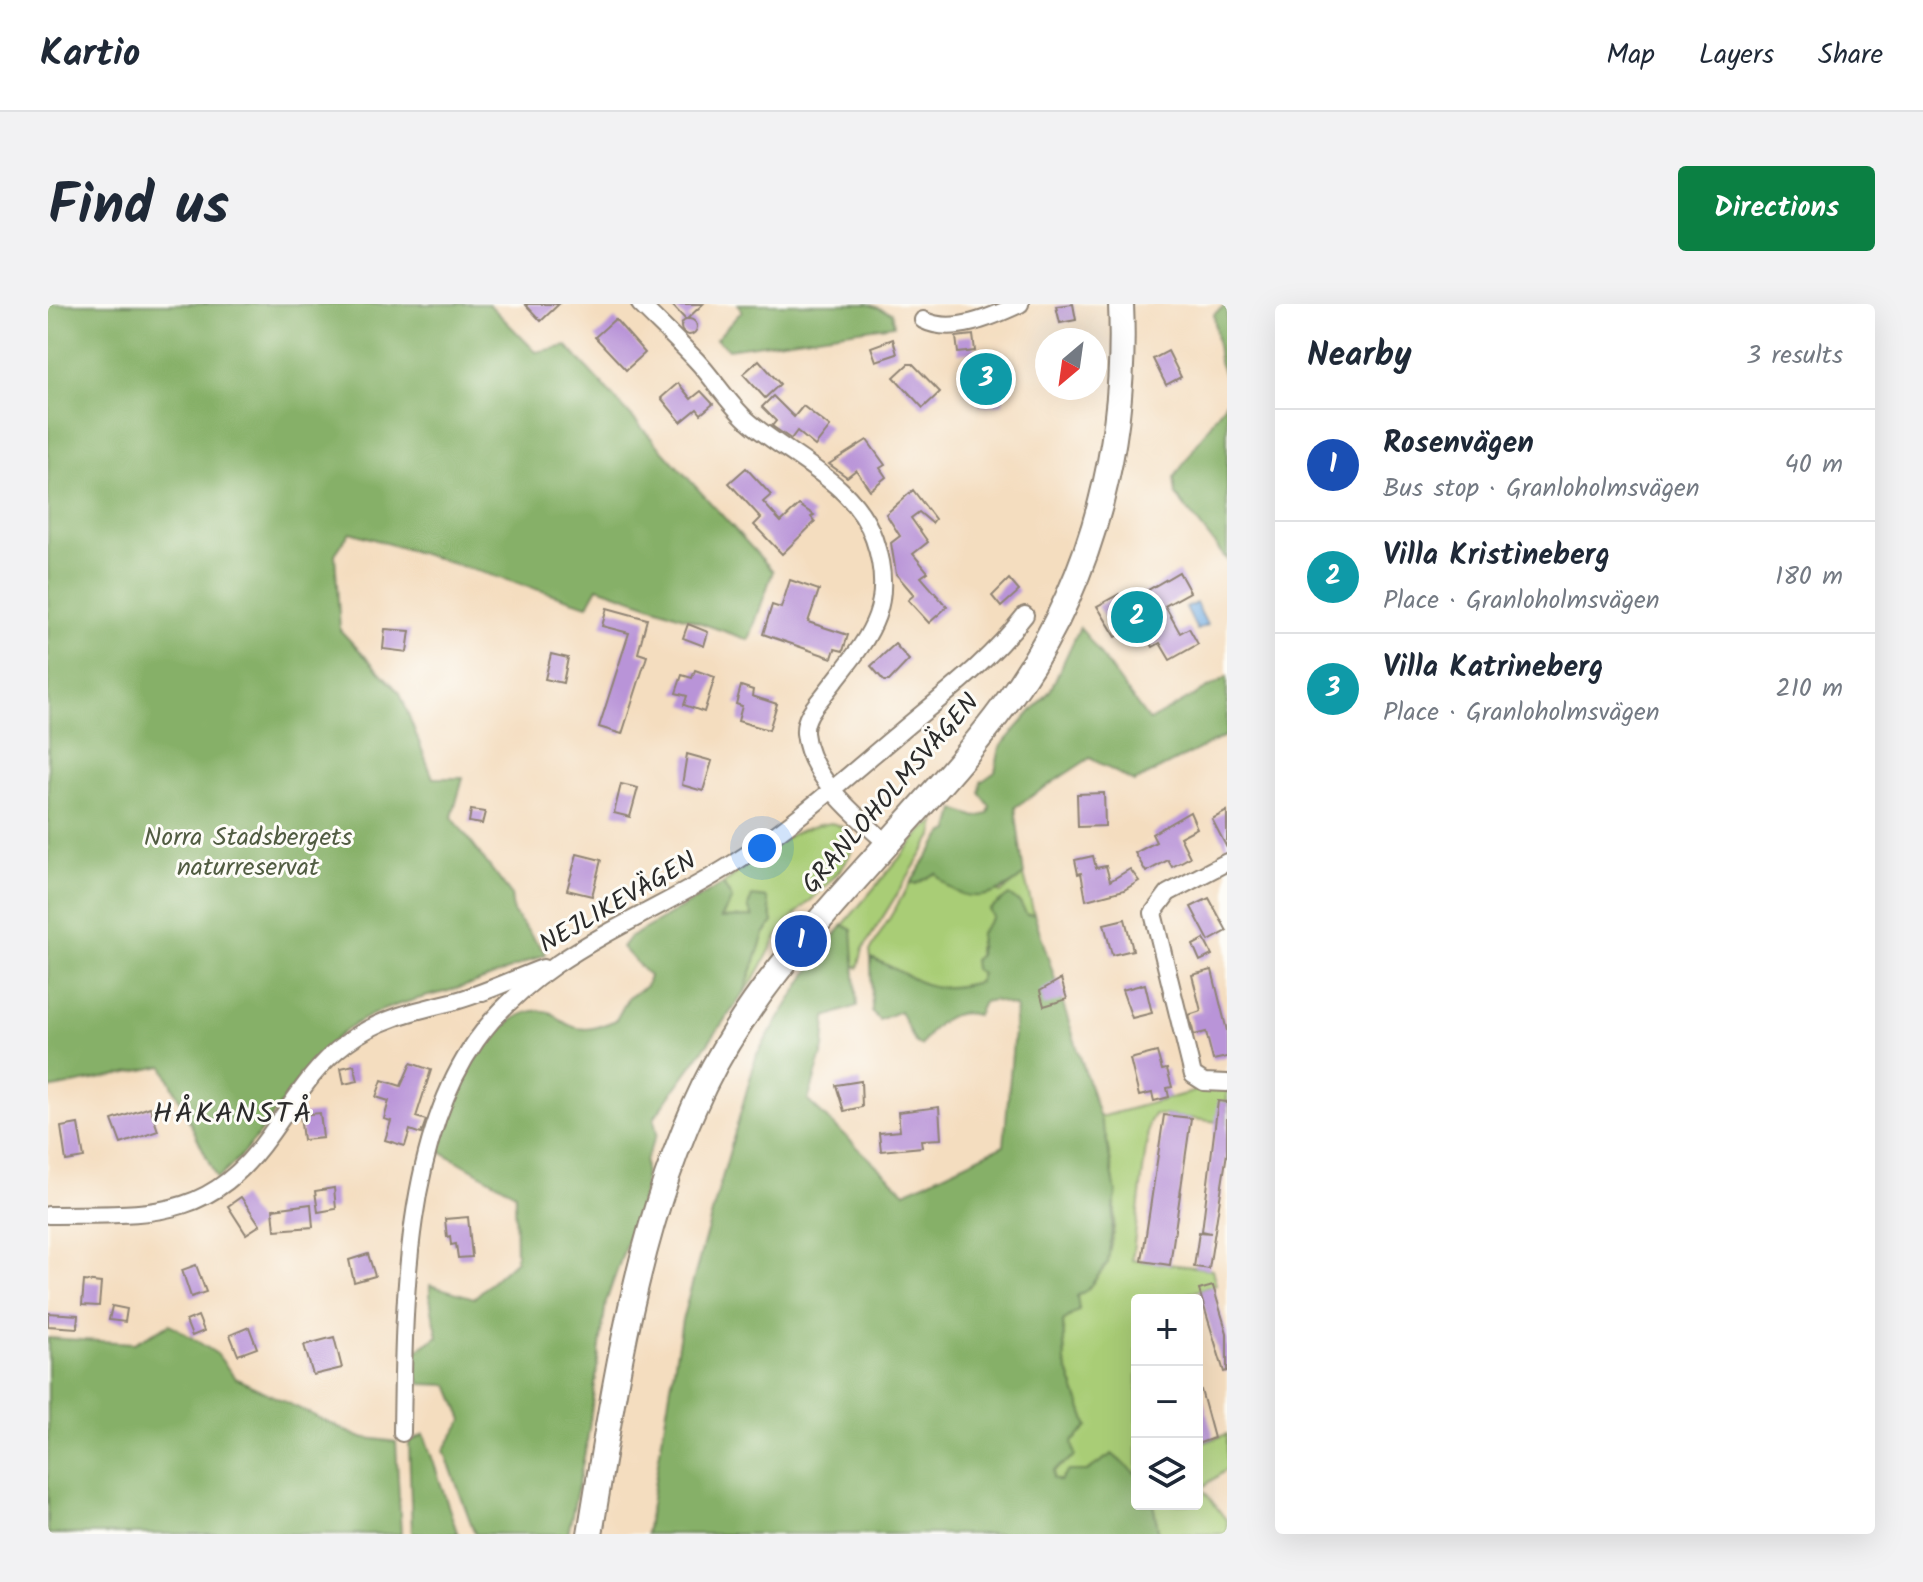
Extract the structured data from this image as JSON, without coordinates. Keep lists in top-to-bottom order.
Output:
{
  "streets": {
    "street": ["GRANLOHOLMSVÄGEN", "NEJLIKEVÄGEN"]
  },
  "districts": ["HÅKANSTÅ"],
  "parks": ["Norra Stadsbergets naturreservat"],
  "north": "bottom left",
  "page": {
    "header": "Kartio",
    "nav": ["Map", "Layers", "Share"],
    "title": "Find us",
    "buttons": "Directions",
    "heading": ["Nearby", "3 results"],
    "pins": ["3", "2", "1"],
    "list": [
      {
        "mark": "1",
        "name": "Rosenvägen",
        "note": "Bus stop · Granloholmsvägen",
        "value": "40 m"
      },
      {
        "mark": "2",
        "name": "Villa Kristineberg",
        "note": "Place · Granloholmsvägen",
        "value": "180 m"
      },
      {
        "mark": "3",
        "name": "Villa Katrineberg",
        "note": "Place · Granloholmsvägen",
        "value": "210 m"
      }
    ],
    "map_buttons": ["+", "−"]
  }
}
